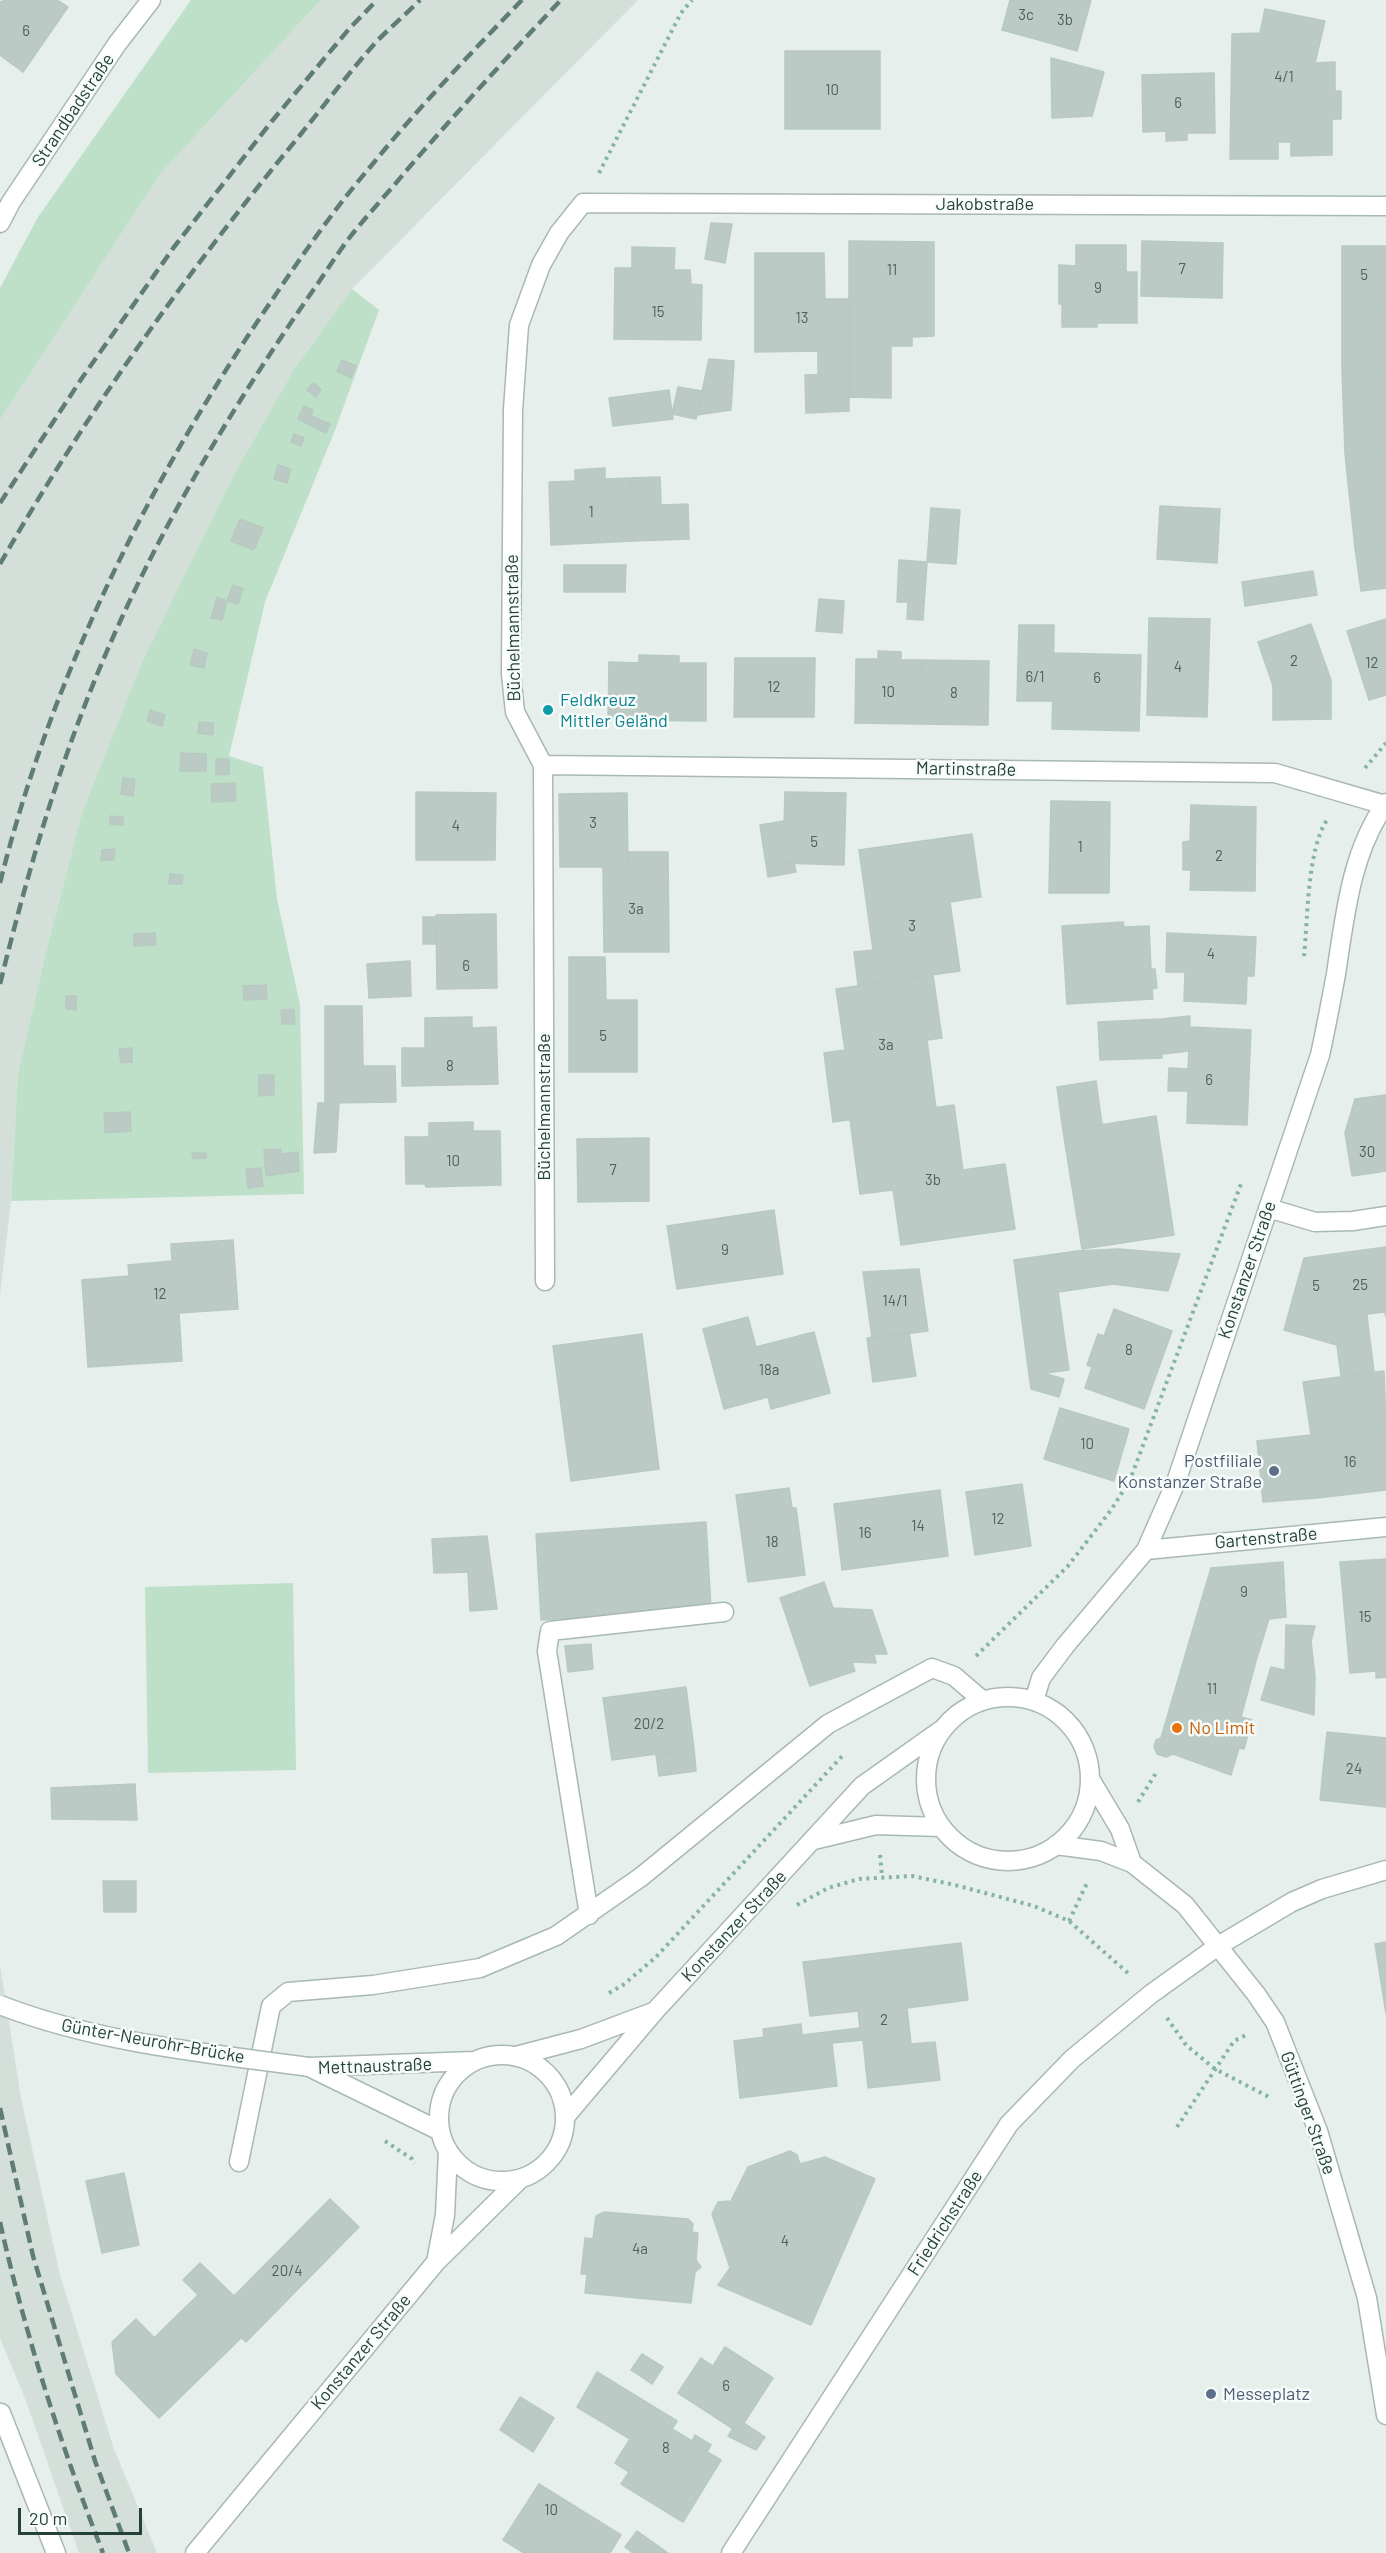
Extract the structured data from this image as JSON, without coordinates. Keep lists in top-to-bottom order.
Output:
{
  "streets": {
    "street": [
      "Strandbadstraße",
      "Jakobstraße",
      "Büchelmannstraße",
      "Martinstraße",
      "Konstanzer Straße",
      "Gartenstraße",
      "Günter-Neurohr-Brücke",
      "Mettnaustraße",
      "Güttinger Straße",
      "Friedrichstraße"
    ]
  },
  "crossings": [
    ["Jakobstraße", "Büchelmannstraße"],
    ["Büchelmannstraße", "Martinstraße"],
    ["Martinstraße", "Konstanzer Straße"],
    ["Konstanzer Straße", "Gartenstraße"],
    ["Konstanzer Straße", "Mettnaustraße"],
    ["Konstanzer Straße", "Güttinger Straße"],
    ["Günter-Neurohr-Brücke", "Mettnaustraße"],
    ["Güttinger Straße", "Friedrichstraße"]
  ],
  "places": [
    "Feldkreuz Mittler Geländ",
    "Postfiliale Konstanzer Straße",
    "No Limit",
    "Messeplatz"
  ],
  "house_numbers": [
    "3c",
    "3b",
    "6",
    "4/1",
    "10",
    "6",
    "7",
    "11",
    "5",
    "9",
    "15",
    "13",
    "1",
    "2",
    "12",
    "4",
    "6/1",
    "6",
    "12",
    "10",
    "8",
    "3",
    "4",
    "5",
    "1",
    "2",
    "3a",
    "3",
    "4",
    "6",
    "5",
    "3a",
    "8",
    "6",
    "30",
    "10",
    "7",
    "3b",
    "9",
    "25",
    "5",
    "12",
    "14/1",
    "8",
    "18a",
    "10",
    "16",
    "12",
    "14",
    "16",
    "18",
    "9",
    "15",
    "11",
    "20/2",
    "24",
    "2",
    "4",
    "4a",
    "20/4",
    "6",
    "8",
    "10"
  ],
  "scale_bar": "20 m"
}
